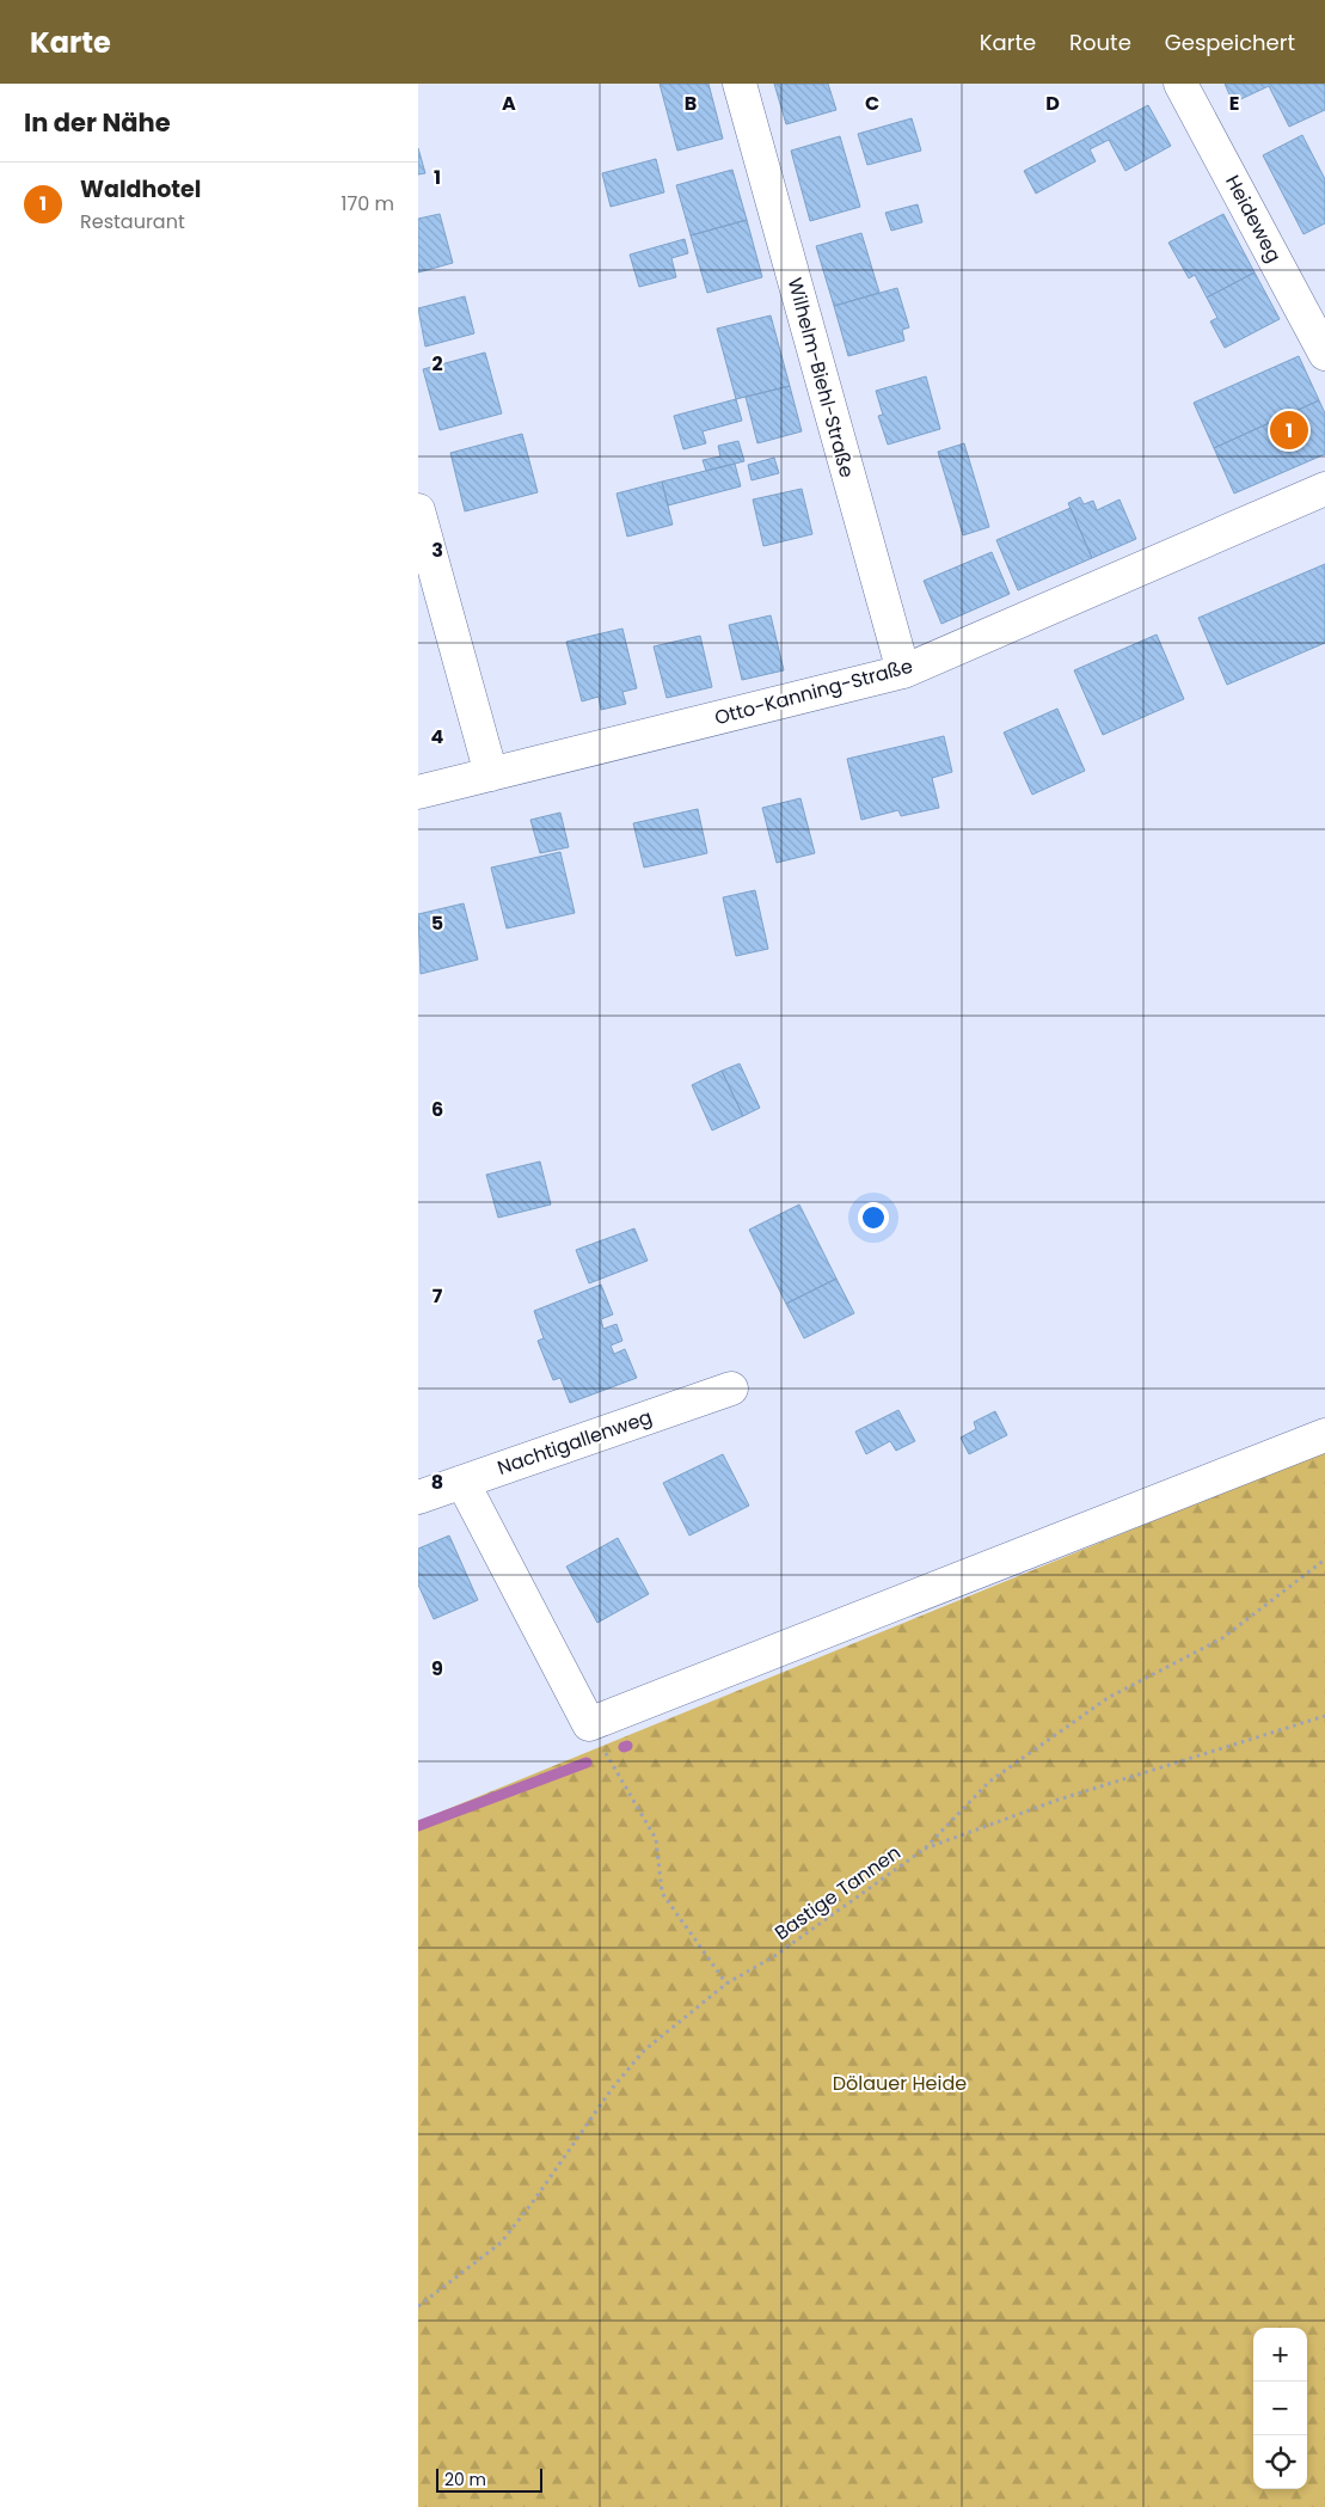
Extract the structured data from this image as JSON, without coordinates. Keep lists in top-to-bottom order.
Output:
{
  "streets": {
    "street": [
      "Heideweg",
      "Wilhelm-Biehl-Straße",
      "Otto-Kanning-Straße",
      "Nachtigallenweg"
    ],
    "path": ["Bastige Tannen"]
  },
  "crossings": [
    ["Wilhelm-Biehl-Straße", "Otto-Kanning-Straße"]
  ],
  "parks": ["Dölauer Heide"],
  "scale_bar": "20 m",
  "page": {
    "header": "Karte",
    "nav": ["Karte", "Route", "Gespeichert"],
    "heading": "In der Nähe",
    "list": [
      {
        "mark": "1",
        "name": "Waldhotel",
        "note": "Restaurant",
        "value": "170 m"
      }
    ],
    "pins": "1",
    "map_buttons": ["+", "−"],
    "scale": "20 m"
  },
  "grid": {
    "columns": [
      "A",
      "B",
      "C",
      "D",
      "E"
    ],
    "rows": [
      "1",
      "2",
      "3",
      "4",
      "5",
      "6",
      "7",
      "8",
      "9"
    ]
  }
}
